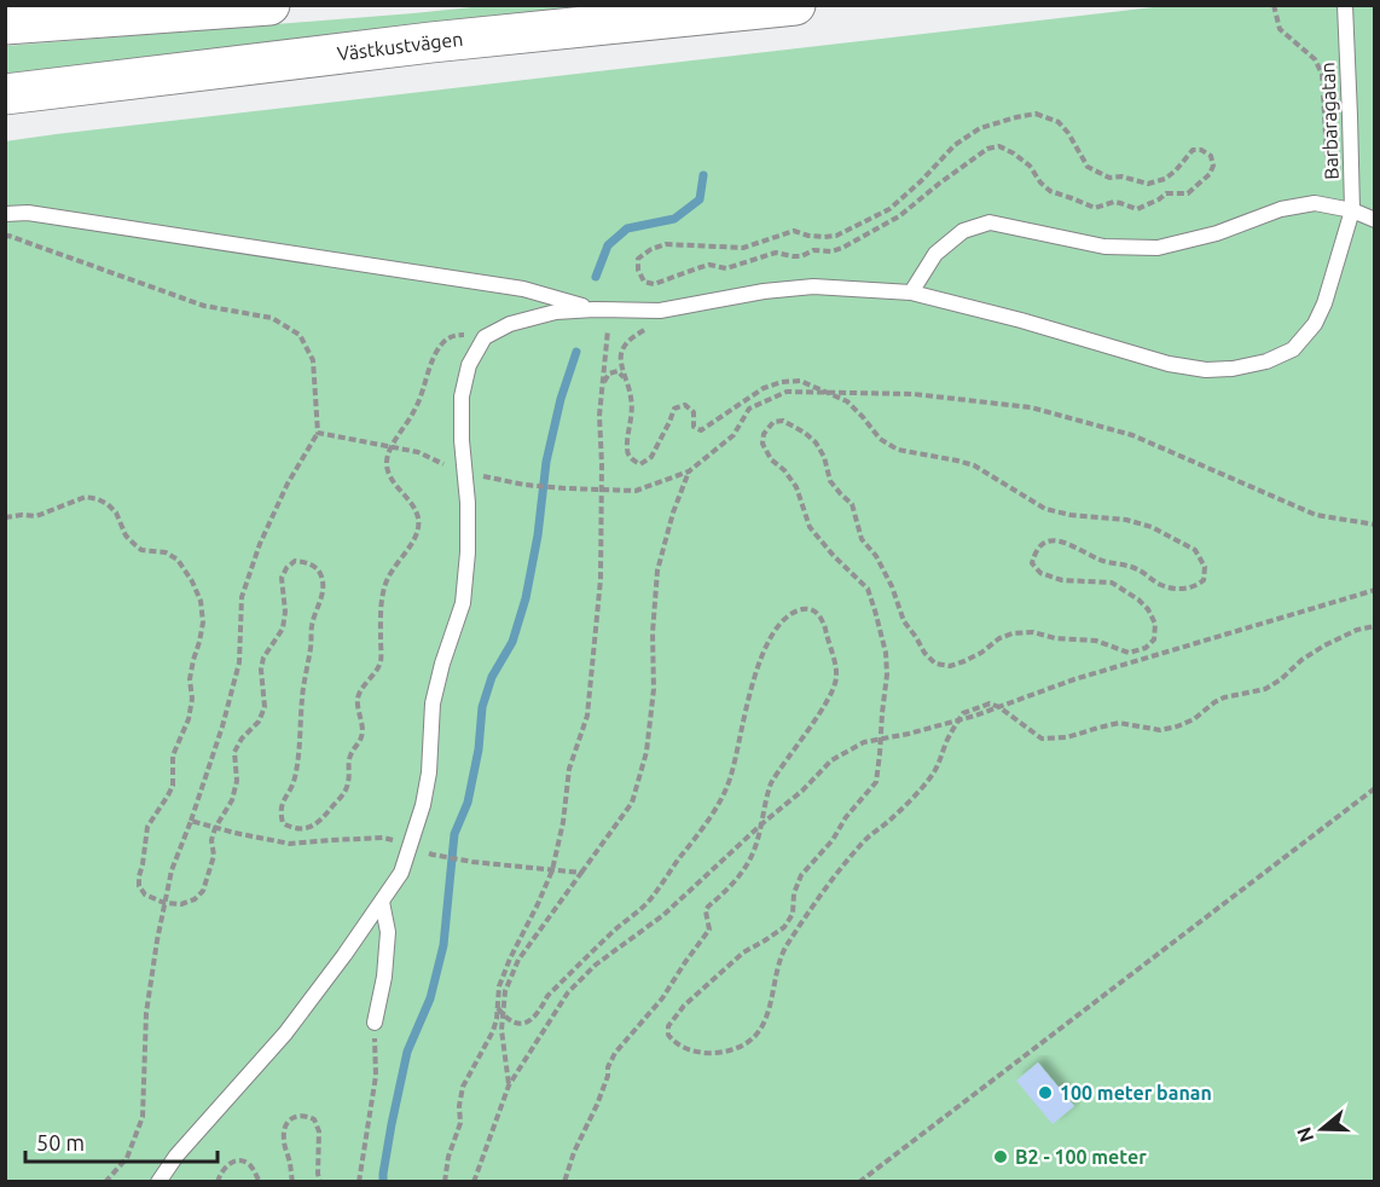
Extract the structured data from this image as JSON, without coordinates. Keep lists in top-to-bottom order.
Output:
{
  "streets": {
    "highway": ["Västkustvägen"],
    "lane": ["Barbaragatan"]
  },
  "places": ["100 meter banan", "B2 - 100 meter"],
  "scale_bar": "50 m",
  "north": "left"
}
